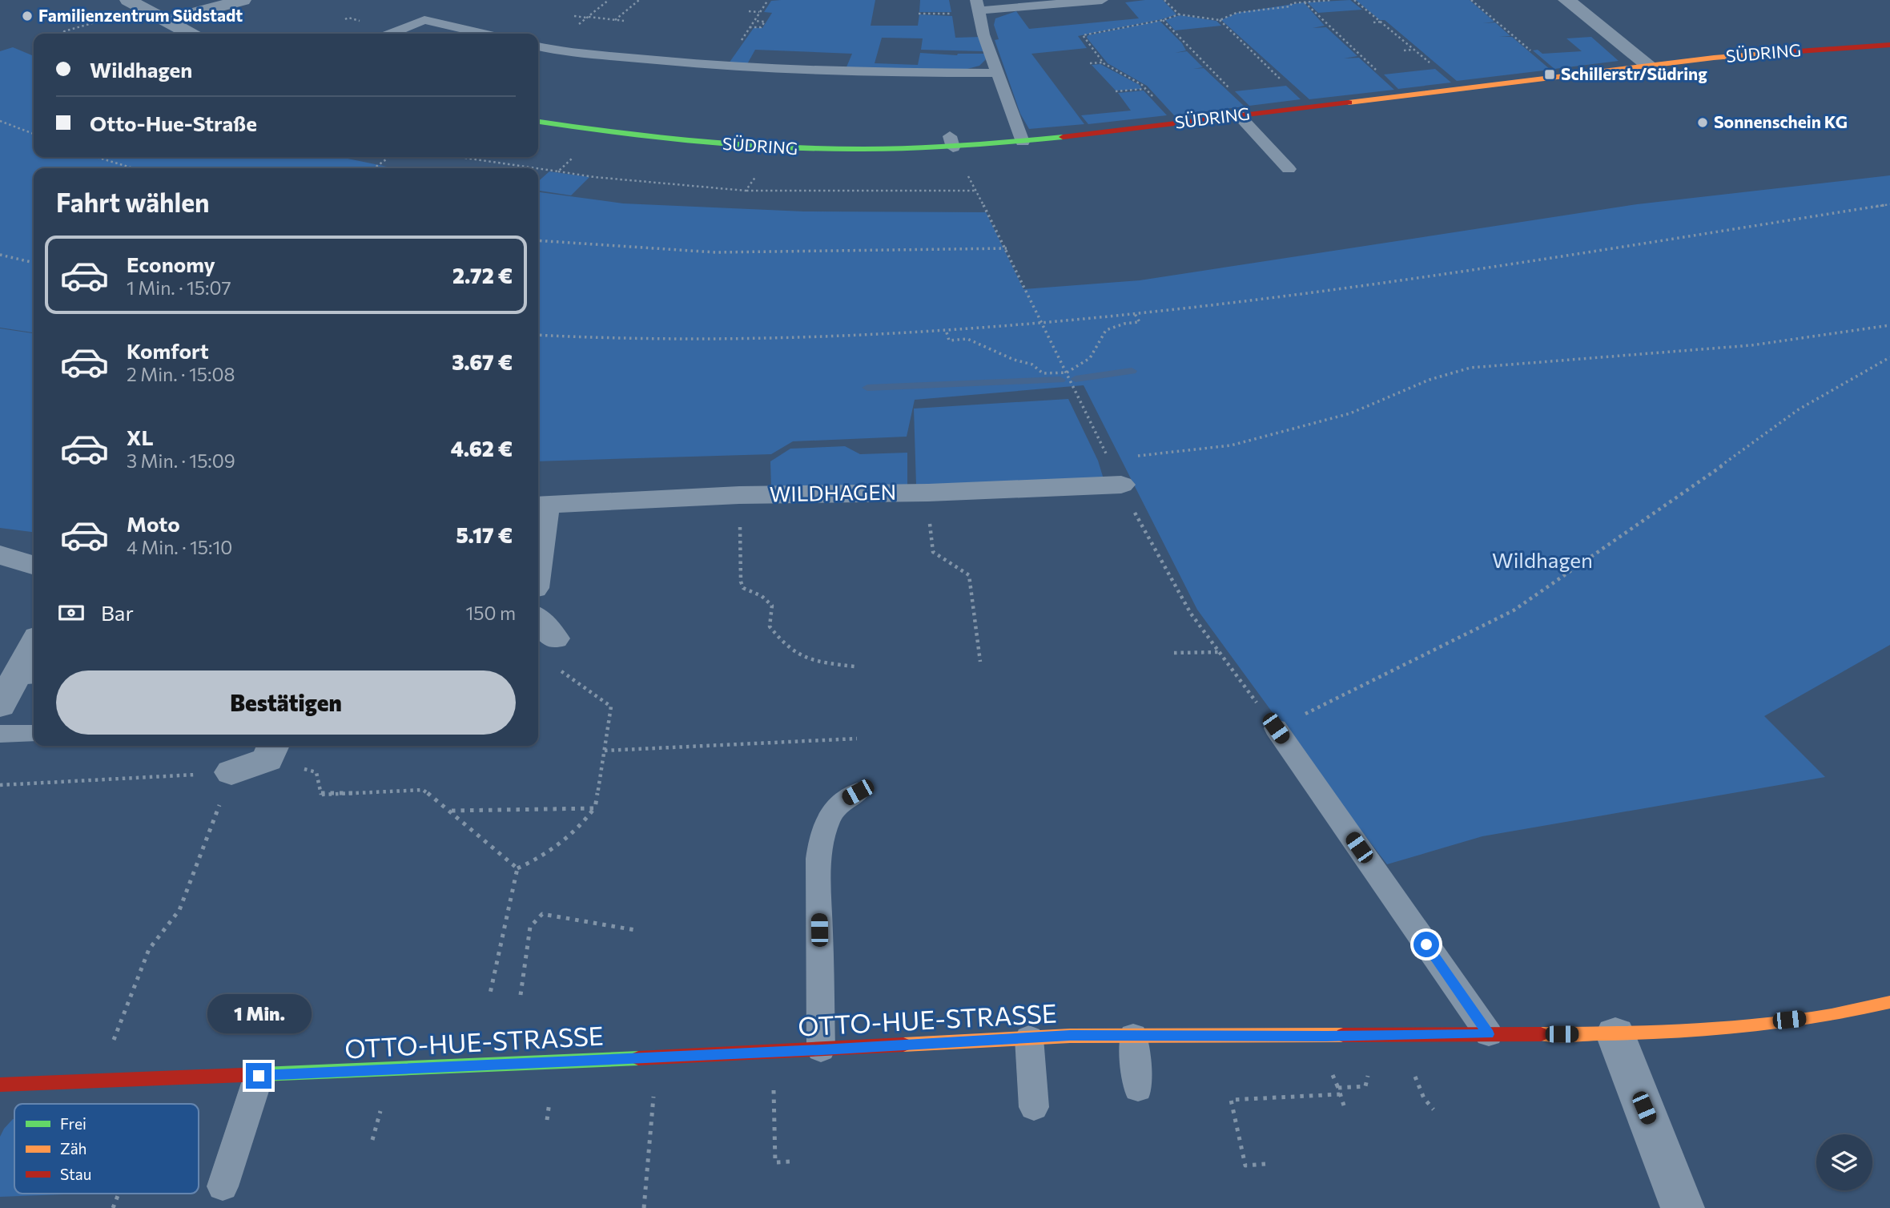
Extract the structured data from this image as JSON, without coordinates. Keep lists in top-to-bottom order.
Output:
{
  "streets": {
    "street": ["SÜDRING", "WILDHAGEN", "OTTO-HUE-STRASSE"]
  },
  "parks": ["Wildhagen"],
  "places": {
    "other": ["Familienzentrum Südstadt", "Sonnenschein KG"],
    "transit": ["Schillerstr/Südring"]
  },
  "legend": ["Frei", "Zäh", "Stau"],
  "page": {
    "banner": ["Wildhagen", "Otto-Hue-Straße"],
    "heading": "Fahrt wählen",
    "list": [
      {
        "name": "Economy",
        "note": "1 Min. · 15:07",
        "value": "2.72 €"
      },
      {
        "name": "Komfort",
        "note": "2 Min. · 15:08",
        "value": "3.67 €"
      },
      {
        "name": "XL",
        "note": "3 Min. · 15:09",
        "value": "4.62 €"
      },
      {
        "name": "Moto",
        "note": "4 Min. · 15:10",
        "value": "5.17 €"
      }
    ],
    "pay": ["Bar", "150 m"],
    "buttons": "Bestätigen",
    "bubble": "1 Min."
  }
}
